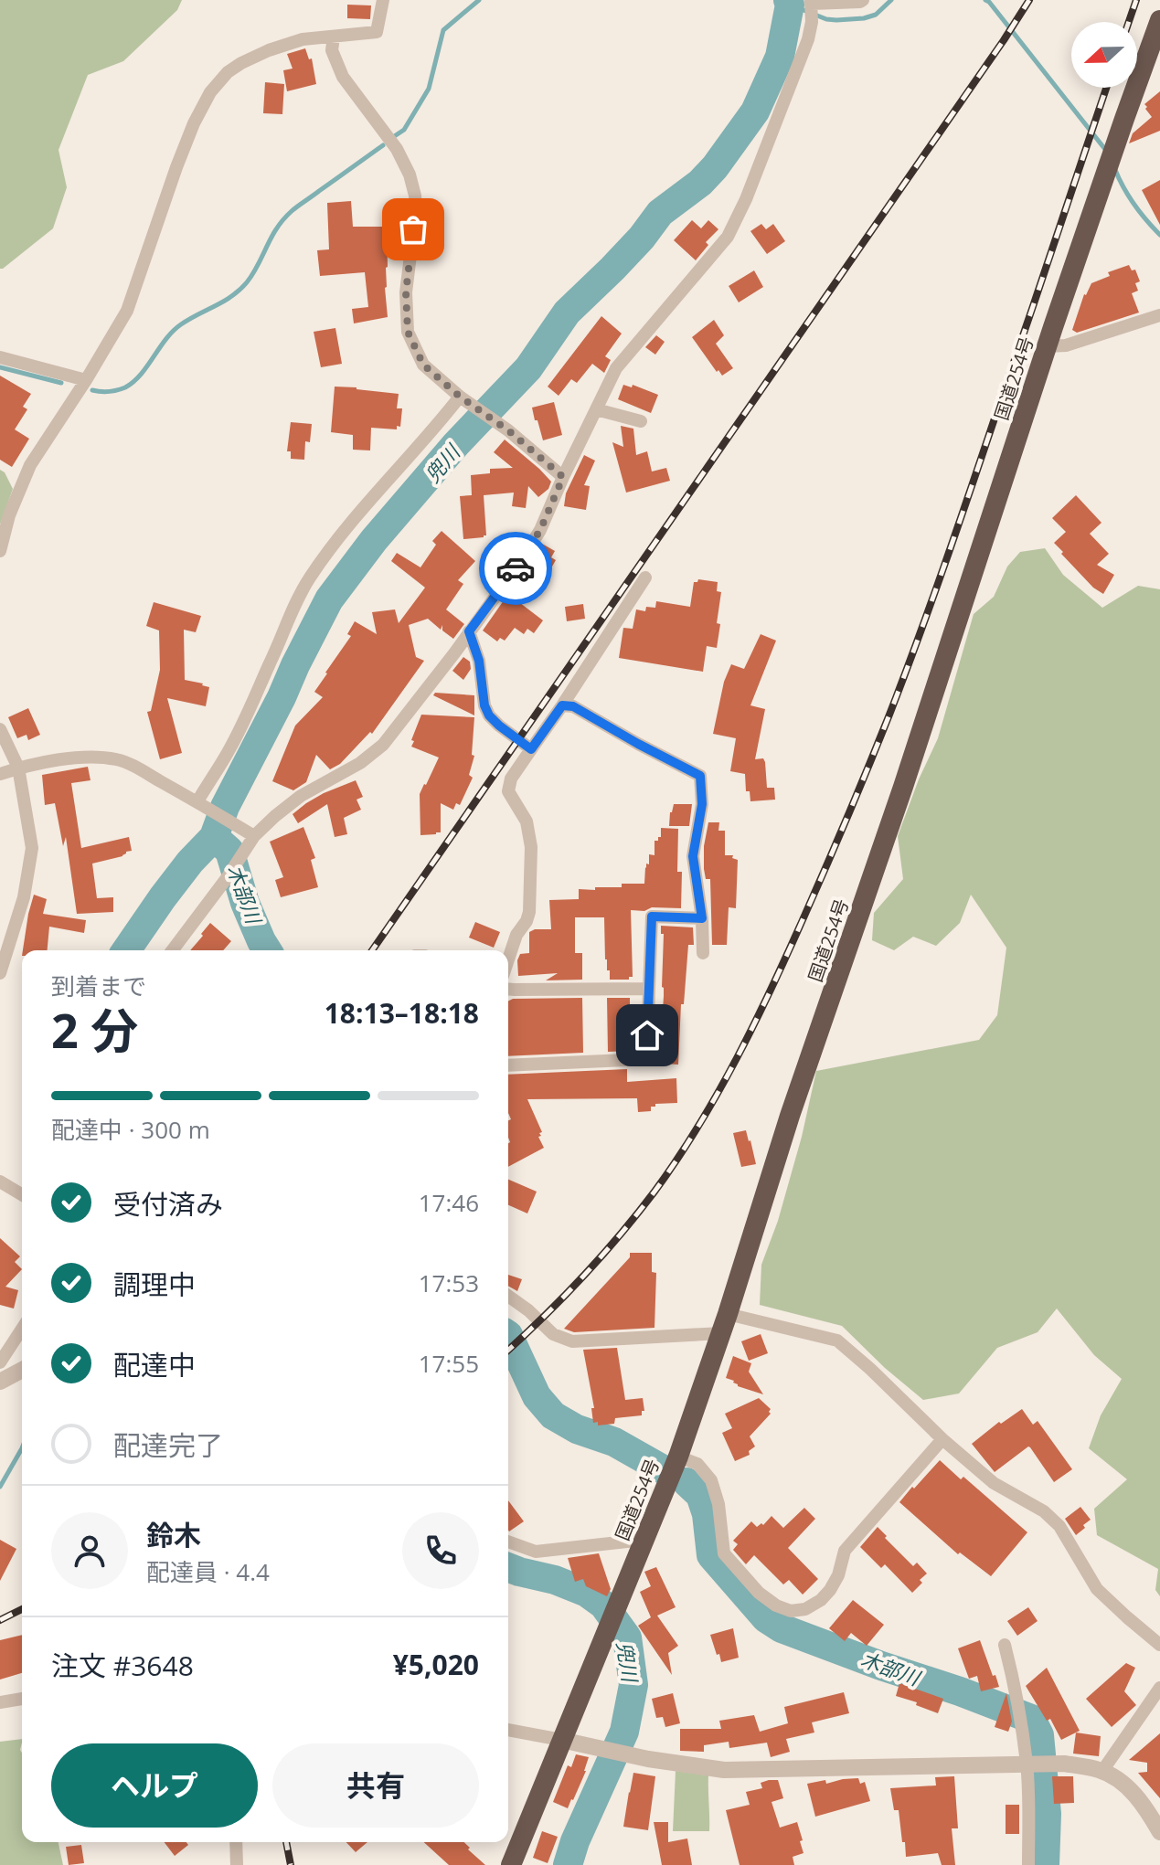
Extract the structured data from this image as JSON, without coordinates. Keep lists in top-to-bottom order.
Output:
{
  "streets": {
    "highway": ["国道254号"]
  },
  "water": ["兜川", "木部川"],
  "north": "left",
  "page": {
    "heading": ["2 分", "到着まで", "18:13–18:18"],
    "panel": [
      "鈴木",
      "配達員 · 4.4",
      "注文 #3648",
      "¥5,020"
    ],
    "bar": "配達中 · 300 m",
    "list": [
      ["受付済み", "17:46"],
      ["調理中", "17:53"],
      ["配達中", "17:55"],
      "配達完了"
    ],
    "buttons": ["ヘルプ", "共有"]
  }
}
